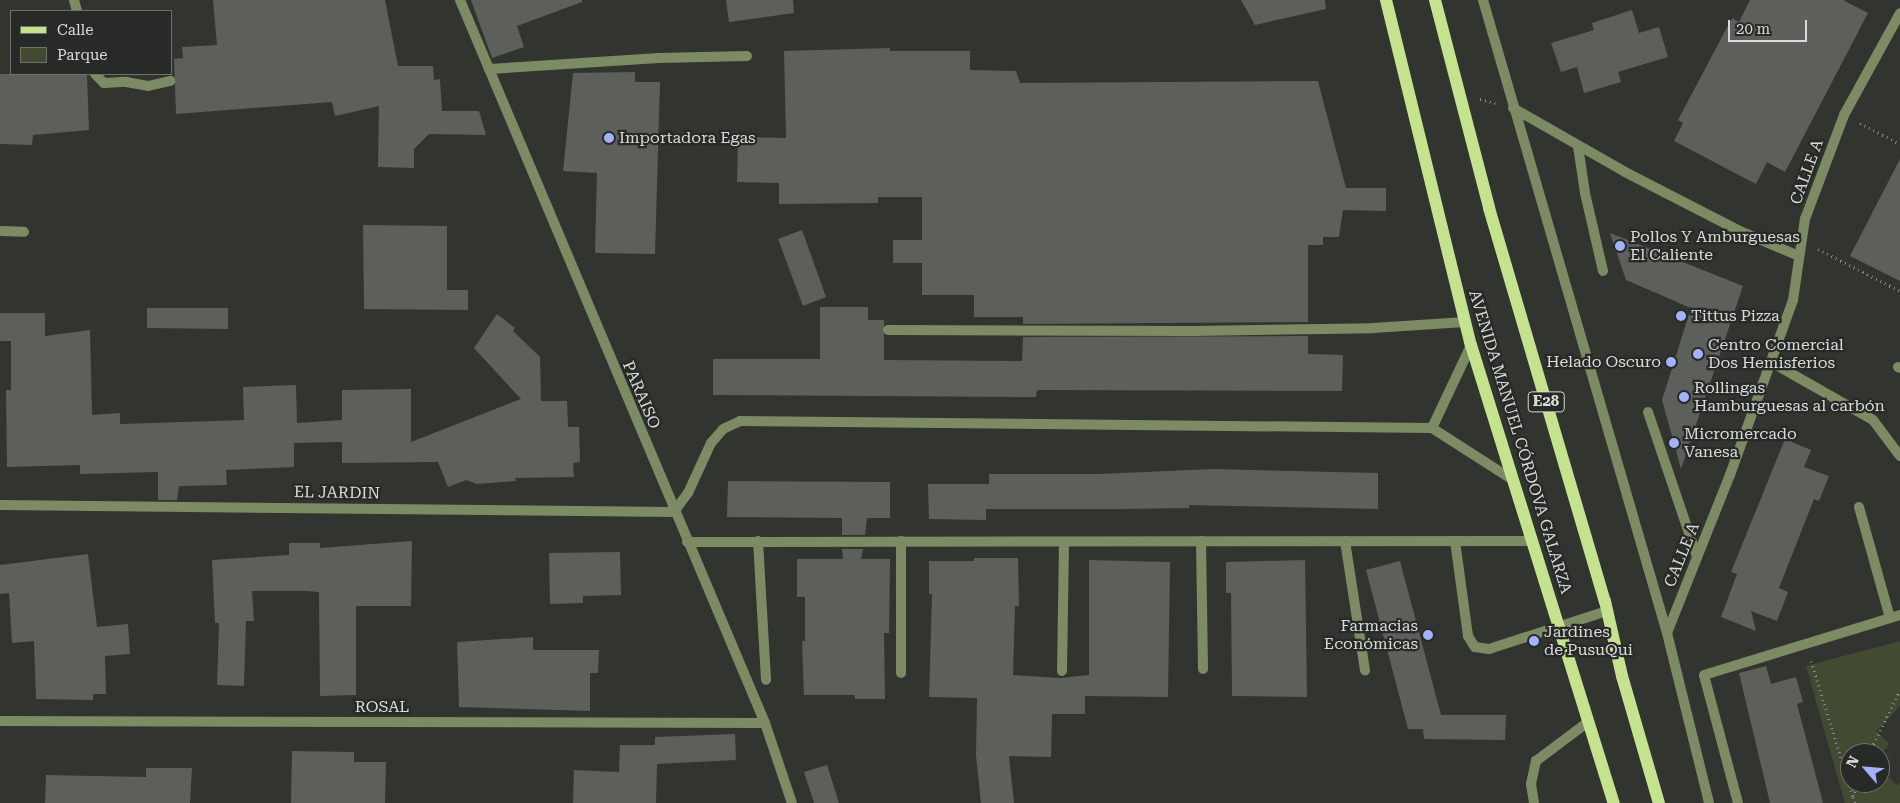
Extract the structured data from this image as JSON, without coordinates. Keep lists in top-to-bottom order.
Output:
{
  "streets": {
    "main road": ["E28", "AVENIDA MANUEL CÓRDOVA GALARZA"],
    "street": [
      "CALLE A",
      "PARAISO",
      "EL JARDIN",
      "ROSAL"
    ]
  },
  "crossings": [
    ["PARAISO", "EL JARDIN"],
    ["PARAISO", "ROSAL"]
  ],
  "places": [
    "Importadora Egas",
    "Pollos Y Amburguesas El Caliente",
    "Tittus Pizza",
    "Centro Comercial Dos Hemisferios",
    "Helado Oscuro",
    "Rollingas Hamburguesas al carbón",
    "Micromercado Vanesa",
    "Farmacias Económicas",
    "Jardines de PusuQui"
  ],
  "legend": ["Calle", "Parque"],
  "scale_bar": "20 m",
  "north": "top left"
}
